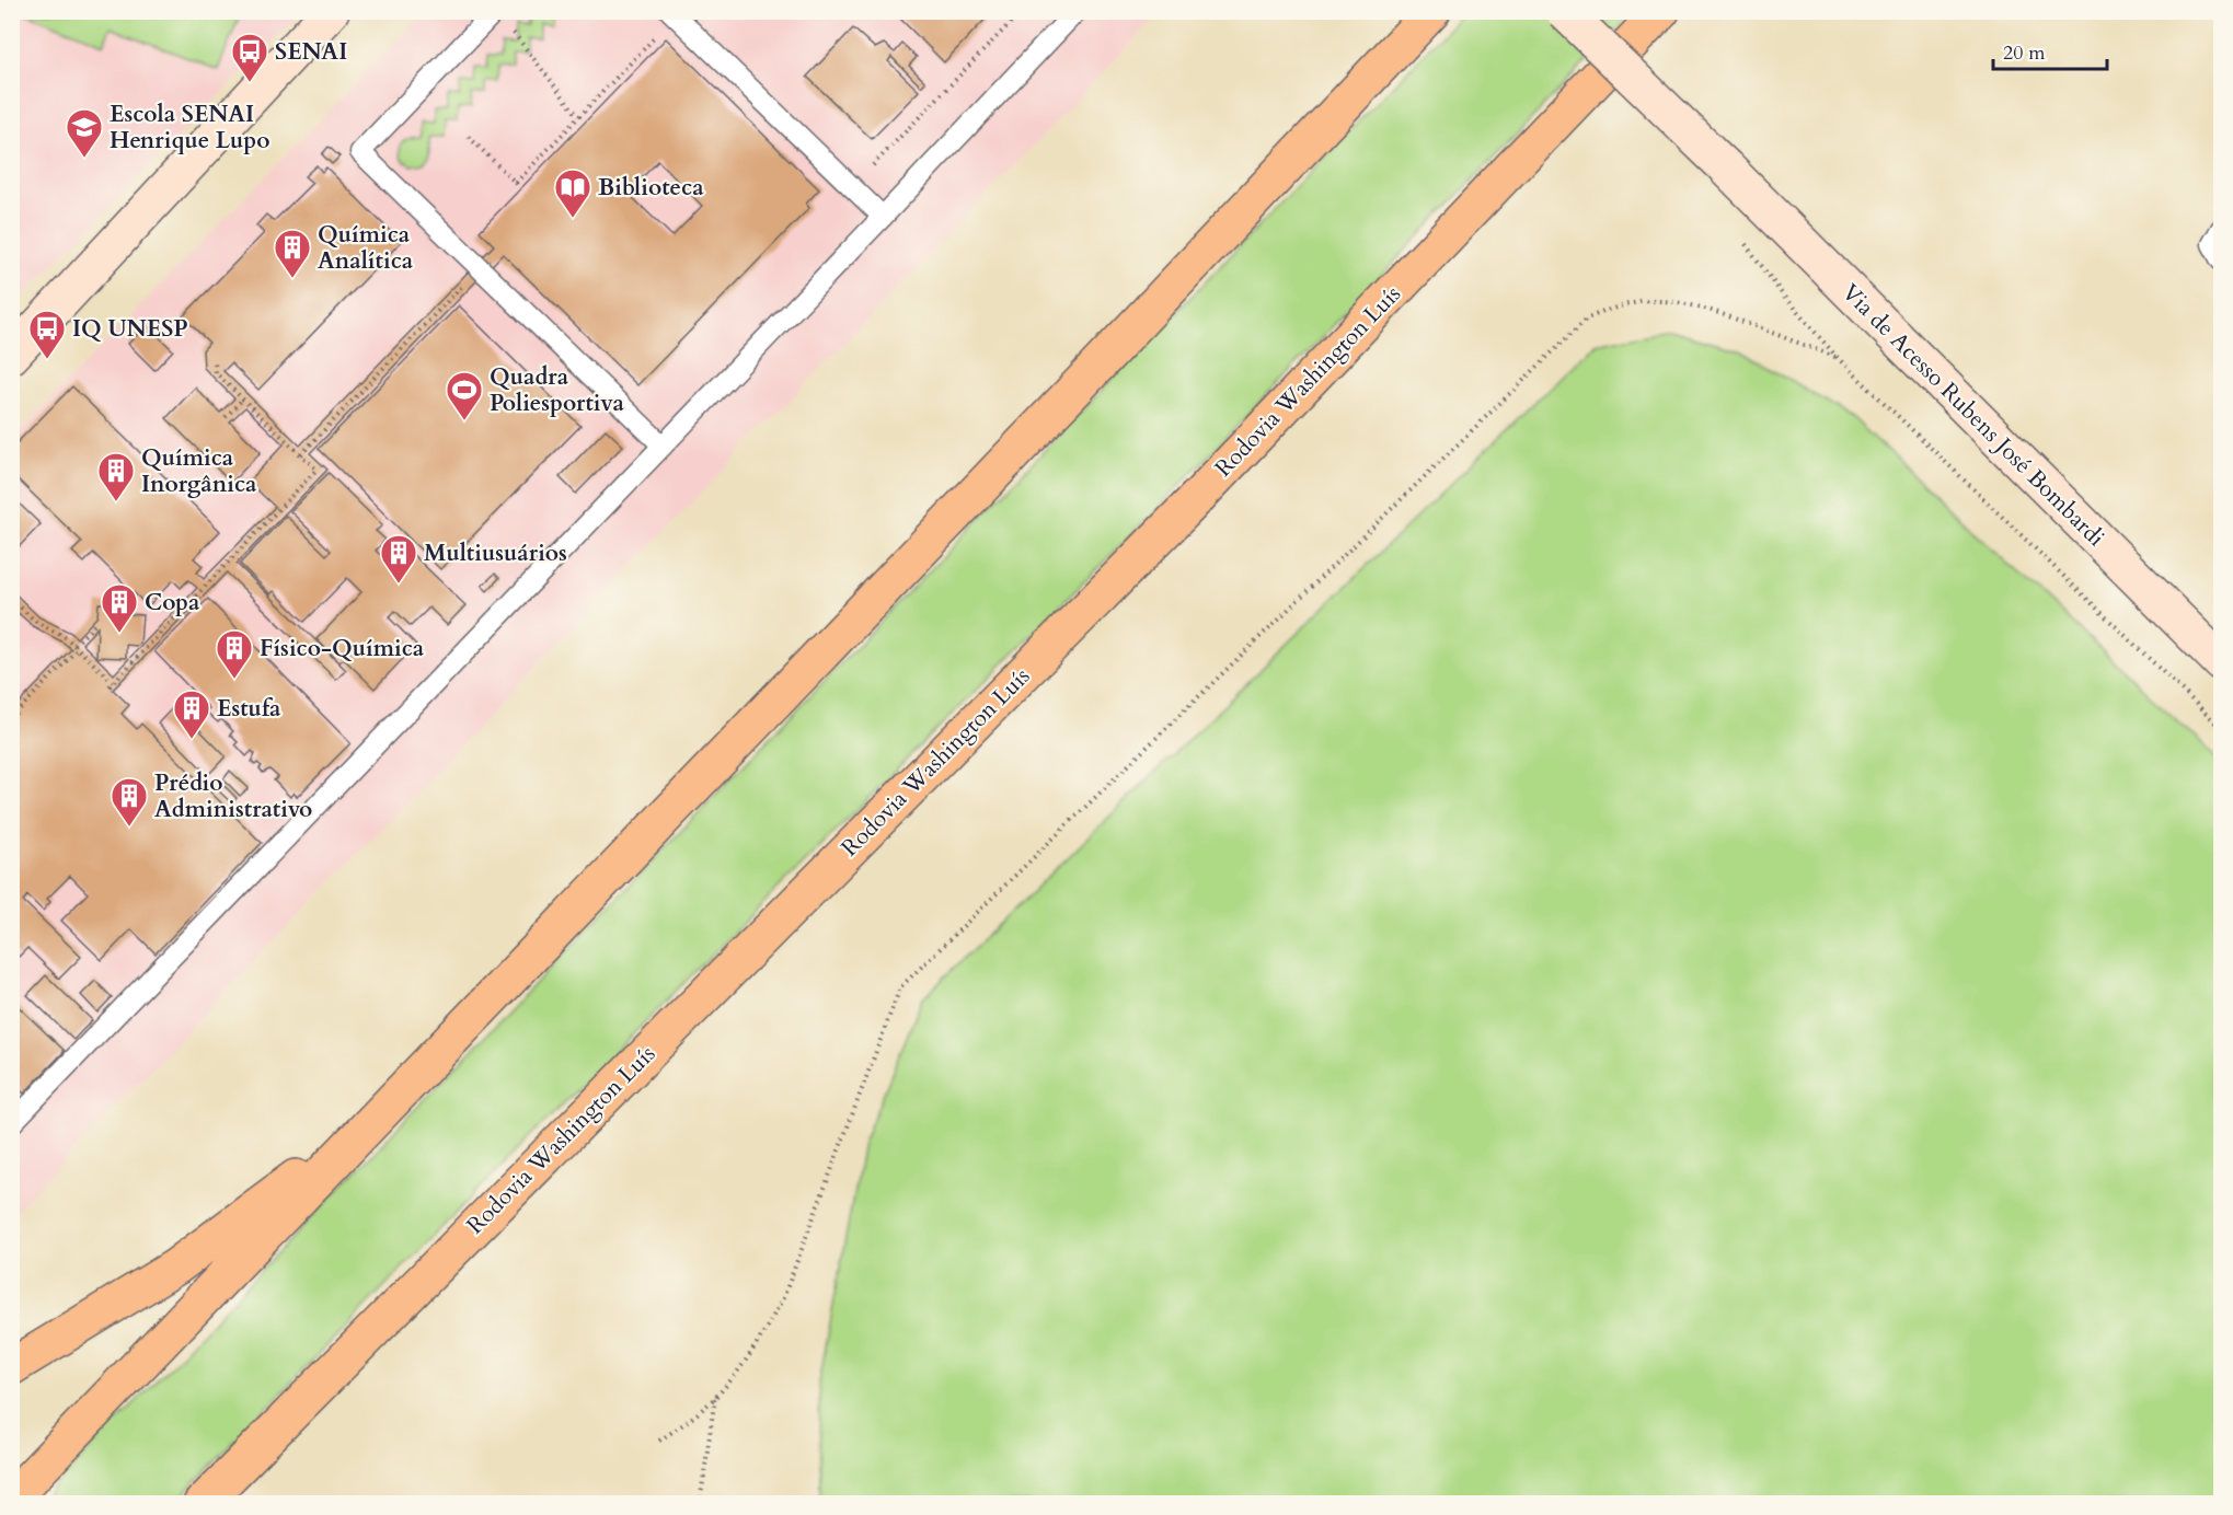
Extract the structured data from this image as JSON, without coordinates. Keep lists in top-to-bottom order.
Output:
{
  "streets": {
    "highway": ["Rodovia Washington Luís"],
    "main road": ["Via de Acesso Rubens José Bombardi"]
  },
  "places": {
    "bus stop": ["SENAI", "IQ UNESP"],
    "school or university": ["Escola SENAI Henrique Lupo"],
    "library": ["Biblioteca"],
    "building": [
      "Química Analítica",
      "Química Inorgânica",
      "Multiusuários",
      "Copa",
      "Físico-Química",
      "Estufa",
      "Prédio Administrativo"
    ],
    "sports": ["Quadra Poliesportiva"]
  },
  "scale_bar": "20 m"
}
